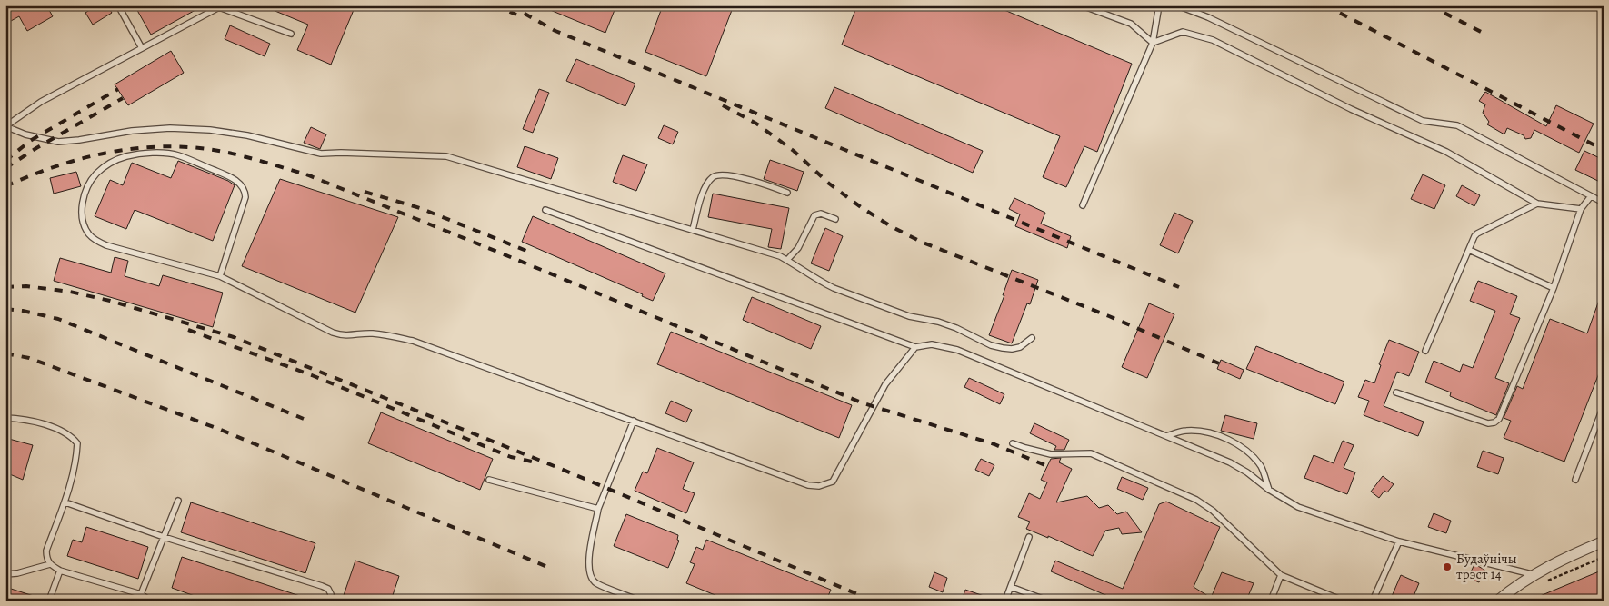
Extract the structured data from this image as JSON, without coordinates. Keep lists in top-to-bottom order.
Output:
{
  "places": ["Будаўнічы трэст 14"]
}
